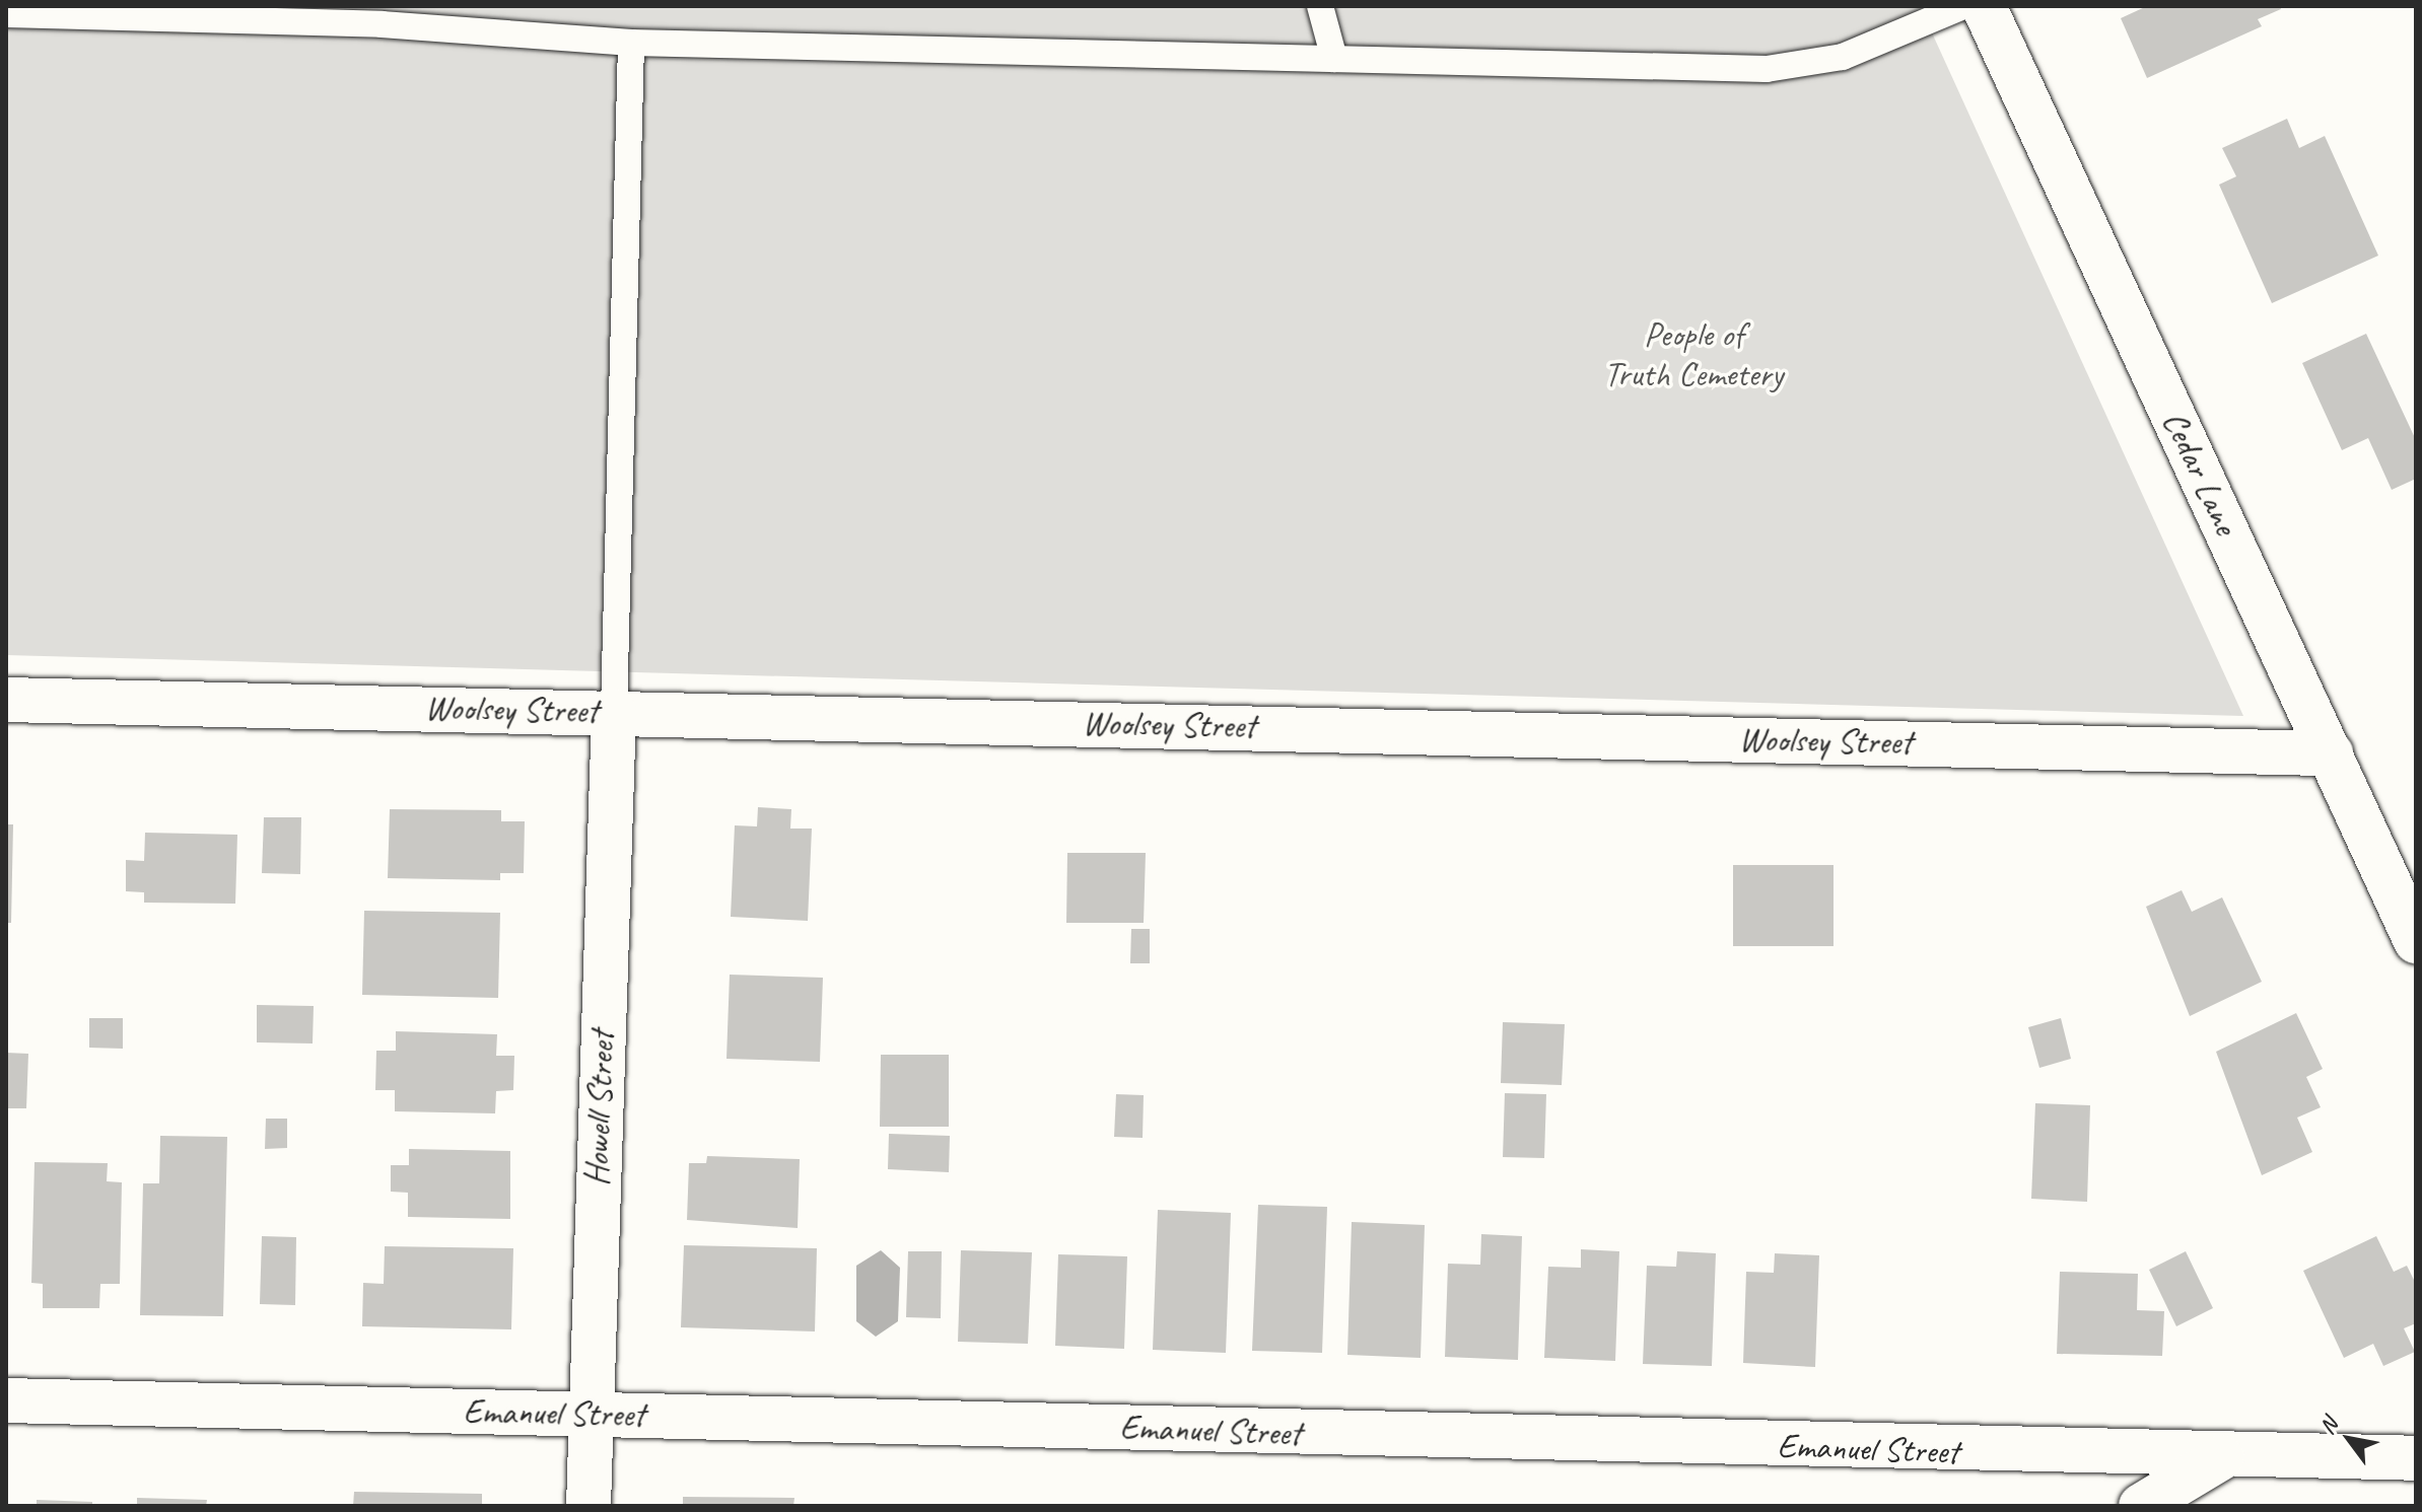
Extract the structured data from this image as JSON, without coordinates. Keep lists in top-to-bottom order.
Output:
{
  "streets": {
    "street": [
      "Cedar Lane",
      "Woolsey Street",
      "Howell Street",
      "Emanuel Street"
    ]
  },
  "crossings": [
    ["Cedar Lane", "Woolsey Street"],
    ["Woolsey Street", "Howell Street"],
    ["Howell Street", "Emanuel Street"]
  ],
  "parks": ["People of Truth Cemetery"],
  "north": "top left"
}
